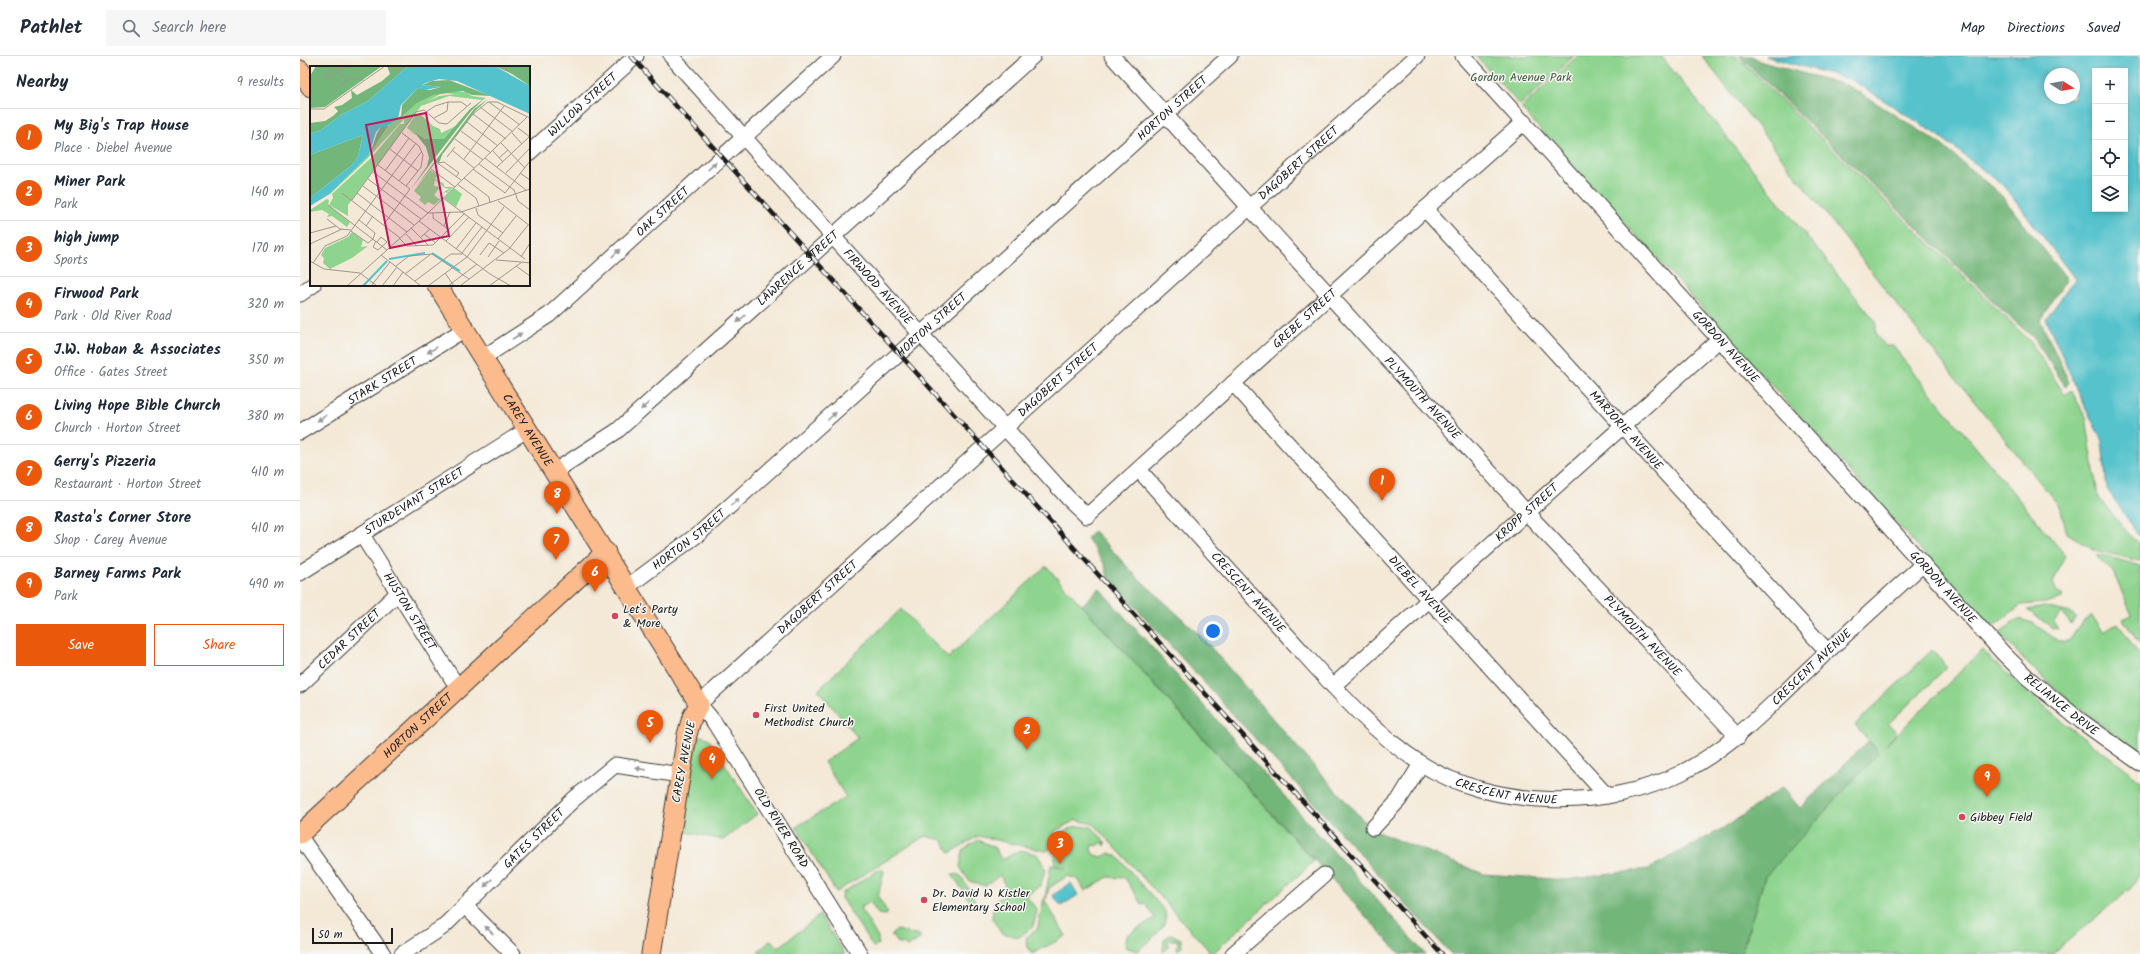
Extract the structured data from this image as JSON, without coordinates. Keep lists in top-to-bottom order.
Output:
{
  "streets": {
    "main road": ["HORTON STREET", "CAREY AVENUE"],
    "street": [
      "WILLOW STREET",
      "DAGOBERT STREET",
      "OAK STREET",
      "LAWRENCE STREET",
      "FIRWOOD AVENUE",
      "GREBE STREET",
      "GORDON AVENUE",
      "STARK STREET",
      "PLYMOUTH AVENUE",
      "MARJORIE AVENUE",
      "STURDEVANT STREET",
      "KROPP STREET",
      "DIEBEL AVENUE",
      "CRESCENT AVENUE",
      "HUSTON STREET",
      "CEDAR STREET",
      "RELIANCE DRIVE",
      "OLD RIVER ROAD",
      "GATES STREET"
    ]
  },
  "crossings": [
    ["HORTON STREET", "FIRWOOD AVENUE"],
    ["HORTON STREET", "PLYMOUTH AVENUE"],
    ["HORTON STREET", "CAREY AVENUE"],
    ["HORTON STREET", "HUSTON STREET"],
    ["DAGOBERT STREET", "FIRWOOD AVENUE"],
    ["DAGOBERT STREET", "PLYMOUTH AVENUE"],
    ["DAGOBERT STREET", "CAREY AVENUE"],
    ["DAGOBERT STREET", "OLD RIVER ROAD"],
    ["OAK STREET", "FIRWOOD AVENUE"],
    ["OAK STREET", "CAREY AVENUE"],
    ["LAWRENCE STREET", "FIRWOOD AVENUE"],
    ["LAWRENCE STREET", "CAREY AVENUE"],
    ["FIRWOOD AVENUE", "GREBE STREET"],
    ["GREBE STREET", "GORDON AVENUE"],
    ["GREBE STREET", "PLYMOUTH AVENUE"],
    ["GREBE STREET", "MARJORIE AVENUE"],
    ["GREBE STREET", "DIEBEL AVENUE"],
    ["GREBE STREET", "CRESCENT AVENUE"],
    ["GORDON AVENUE", "KROPP STREET"],
    ["GORDON AVENUE", "CRESCENT AVENUE"],
    ["GORDON AVENUE", "RELIANCE DRIVE"],
    ["STARK STREET", "CAREY AVENUE"],
    ["PLYMOUTH AVENUE", "KROPP STREET"],
    ["PLYMOUTH AVENUE", "CRESCENT AVENUE"],
    ["CAREY AVENUE", "STURDEVANT STREET"],
    ["CAREY AVENUE", "OLD RIVER ROAD"],
    ["CAREY AVENUE", "GATES STREET"],
    ["MARJORIE AVENUE", "KROPP STREET"],
    ["MARJORIE AVENUE", "CRESCENT AVENUE"],
    ["STURDEVANT STREET", "HUSTON STREET"],
    ["KROPP STREET", "DIEBEL AVENUE"],
    ["KROPP STREET", "CRESCENT AVENUE"],
    ["DIEBEL AVENUE", "CRESCENT AVENUE"],
    ["HUSTON STREET", "CEDAR STREET"]
  ],
  "one_way": [
    "OAK STREET",
    "LAWRENCE STREET",
    "STARK STREET",
    "GATES STREET"
  ],
  "parks": ["Gordon Avenue Park"],
  "places": [
    "Let's Party & More",
    "First United Methodist Church",
    "Gibbey Field",
    "Dr. David W Kistler Elementary School"
  ],
  "scale_bar": "50 m",
  "north": "right",
  "page": {
    "header": "Pathlet",
    "search": "Search here",
    "nav": ["Map", "Directions", "Saved"],
    "heading": ["Nearby", "9 results"],
    "map_buttons": ["+", "−"],
    "list": [
      {
        "mark": "1",
        "name": "My Big's Trap House",
        "note": "Place · Diebel Avenue",
        "value": "130 m"
      },
      {
        "mark": "2",
        "name": "Miner Park",
        "note": "Park",
        "value": "140 m"
      },
      {
        "mark": "3",
        "name": "high jump",
        "note": "Sports",
        "value": "170 m"
      },
      {
        "mark": "4",
        "name": "Firwood Park",
        "note": "Park · Old River Road",
        "value": "320 m"
      },
      {
        "mark": "5",
        "name": "J.W. Hoban & Associates",
        "note": "Office · Gates Street",
        "value": "350 m"
      },
      {
        "mark": "6",
        "name": "Living Hope Bible Church",
        "note": "Church · Horton Street",
        "value": "380 m"
      },
      {
        "mark": "7",
        "name": "Gerry's Pizzeria",
        "note": "Restaurant · Horton Street",
        "value": "410 m"
      },
      {
        "mark": "8",
        "name": "Rasta's Corner Store",
        "note": "Shop · Carey Avenue",
        "value": "410 m"
      },
      {
        "mark": "9",
        "name": "Barney Farms Park",
        "note": "Park",
        "value": "490 m"
      }
    ],
    "pins": [
      "1",
      "8",
      "7",
      "6",
      "5",
      "2",
      "4",
      "9",
      "3"
    ],
    "buttons": ["Save", "Share"],
    "scale": "50 m"
  }
}
